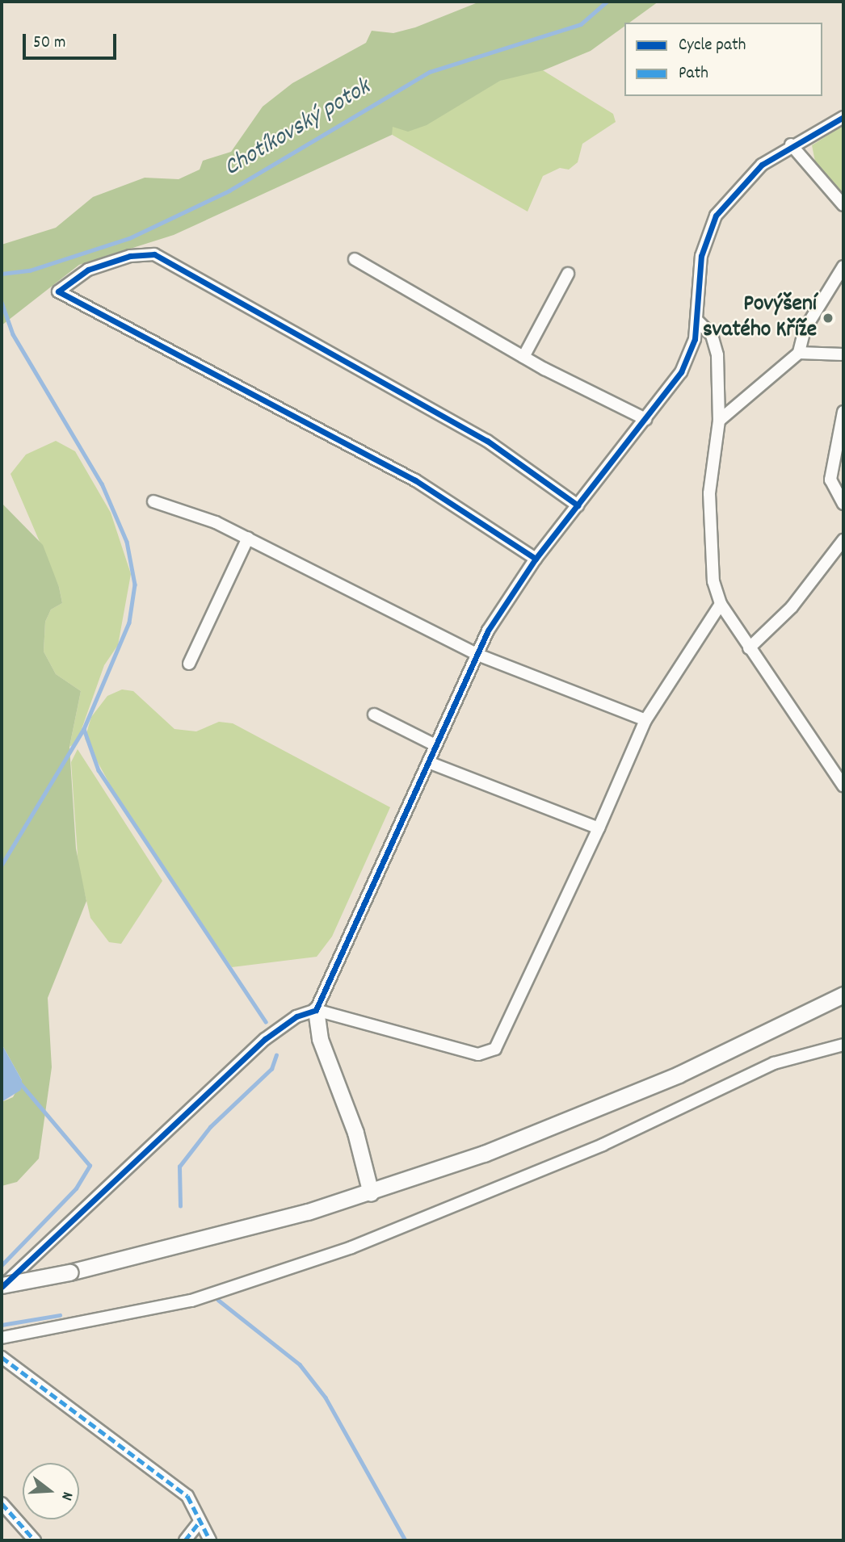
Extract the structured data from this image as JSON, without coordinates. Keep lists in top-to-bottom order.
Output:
{
  "water": ["Chotíkovský potok"],
  "places": ["Povýšení svatého Kříže"],
  "legend": ["Cycle path", "Path"],
  "scale_bar": "50 m",
  "north": "right"
}
